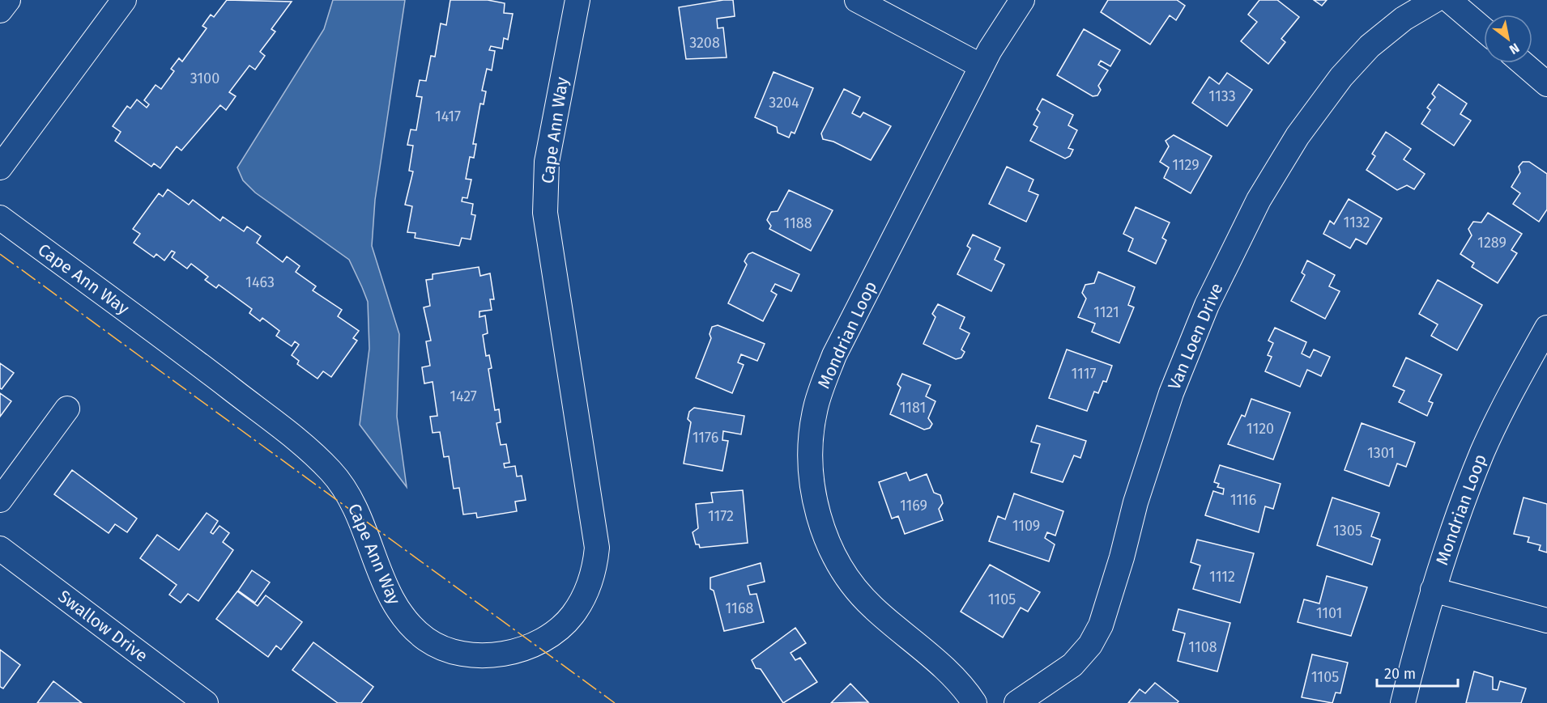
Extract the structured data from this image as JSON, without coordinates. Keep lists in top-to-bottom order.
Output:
{
  "streets": {
    "street": [
      "Cape Ann Way",
      "Mondrian Loop",
      "Van Loen Drive",
      "Swallow Drive"
    ]
  },
  "house_numbers": [
    "3208",
    "3100",
    "1133",
    "3204",
    "1417",
    "1129",
    "1132",
    "1188",
    "1289",
    "1463",
    "1121",
    "1117",
    "1427",
    "1181",
    "1120",
    "1176",
    "1301",
    "1116",
    "1169",
    "1172",
    "1109",
    "1305",
    "1112",
    "1105",
    "1168",
    "1101",
    "1108",
    "1105"
  ],
  "scale_bar": "20 m",
  "north": "bottom right"
}
